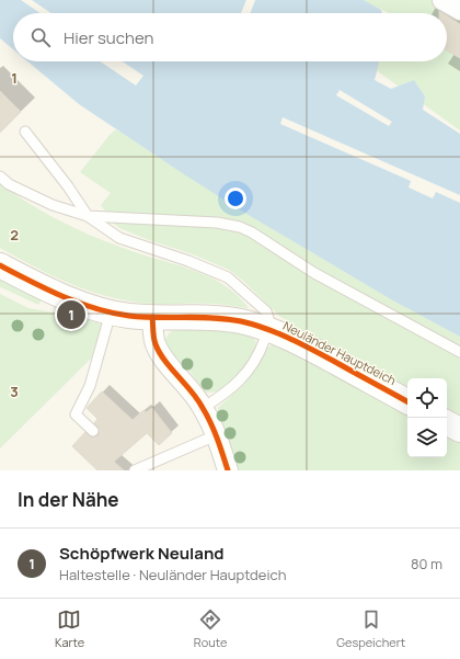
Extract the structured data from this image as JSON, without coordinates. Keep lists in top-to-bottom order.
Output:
{
  "streets": {
    "street": ["Neuländer Hauptdeich"]
  },
  "page": {
    "search": "Hier suchen",
    "pins": "1",
    "heading": "In der Nähe",
    "list": [
      {
        "mark": "1",
        "name": "Schöpfwerk Neuland",
        "note": "Haltestelle · Neuländer Hauptdeich",
        "value": "80 m"
      }
    ],
    "nav": ["Karte", "Route", "Gespeichert"]
  },
  "grid": {
    "rows": ["1", "2", "3"]
  }
}
